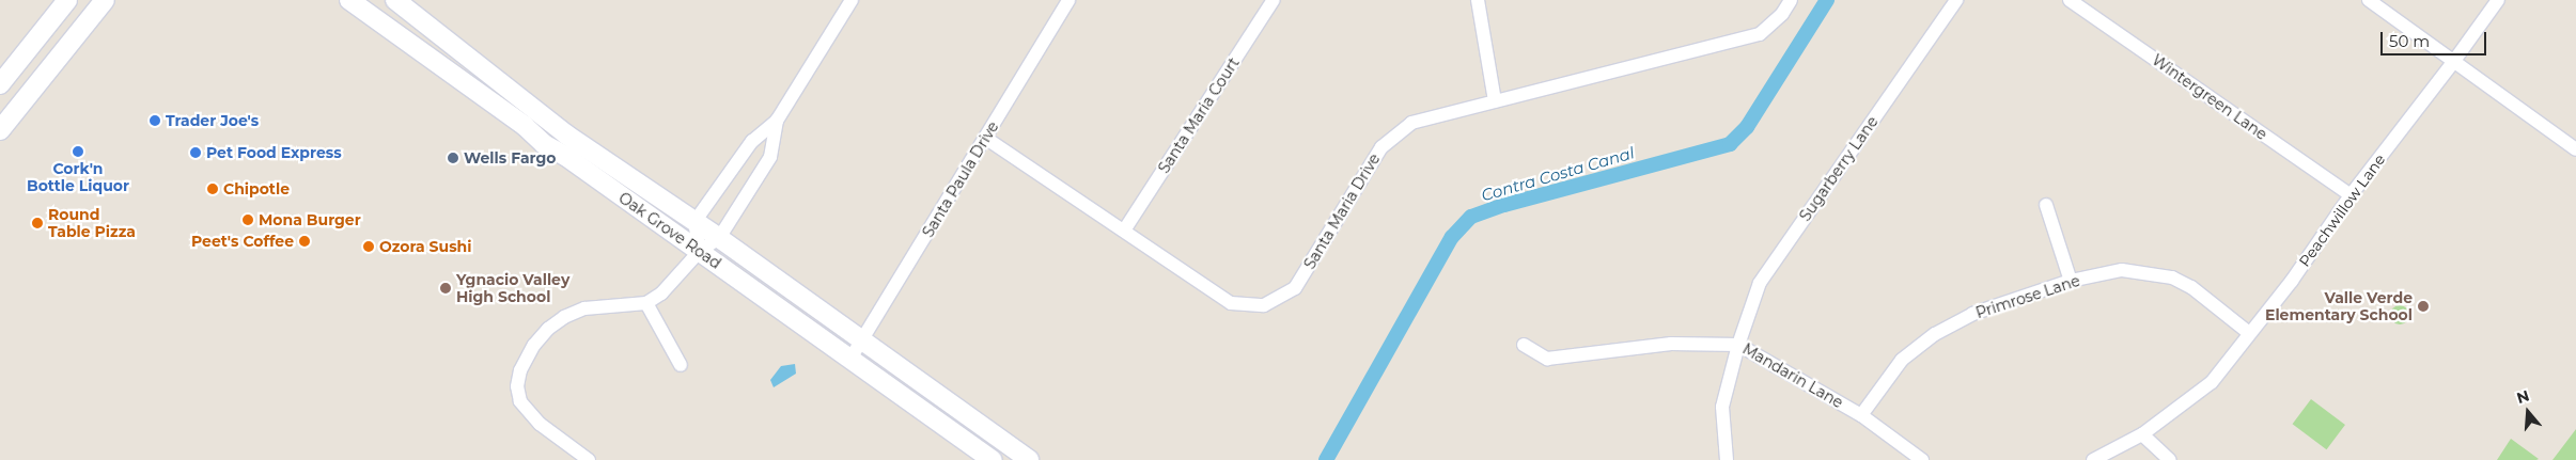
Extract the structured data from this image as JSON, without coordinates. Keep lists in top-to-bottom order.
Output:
{
  "streets": {
    "main road": ["Oak Grove Road"],
    "street": [
      "Wintergreen Lane",
      "Santa Maria Court",
      "Sugarberry Lane",
      "Santa Paula Drive",
      "Peachwillow Lane",
      "Santa Maria Drive",
      "Primrose Lane",
      "Mandarin Lane"
    ]
  },
  "crossings": [
    ["Wintergreen Lane", "Peachwillow Lane"],
    ["Santa Maria Court", "Santa Maria Drive"],
    ["Sugarberry Lane", "Mandarin Lane"],
    ["Santa Paula Drive", "Santa Maria Drive"],
    ["Santa Paula Drive", "Oak Grove Road"],
    ["Peachwillow Lane", "Primrose Lane"],
    ["Primrose Lane", "Mandarin Lane"]
  ],
  "water": ["Contra Costa Canal"],
  "places": [
    "Trader Joe's",
    "Cork'n Bottle Liquor",
    "Pet Food Express",
    "Wells Fargo",
    "Chipotle",
    "Mona Burger",
    "Round Table Pizza",
    "Peet's Coffee",
    "Ozora Sushi",
    "Ygnacio Valley High School",
    "Valle Verde Elementary School"
  ],
  "scale_bar": "50 m",
  "north": "top"
}
